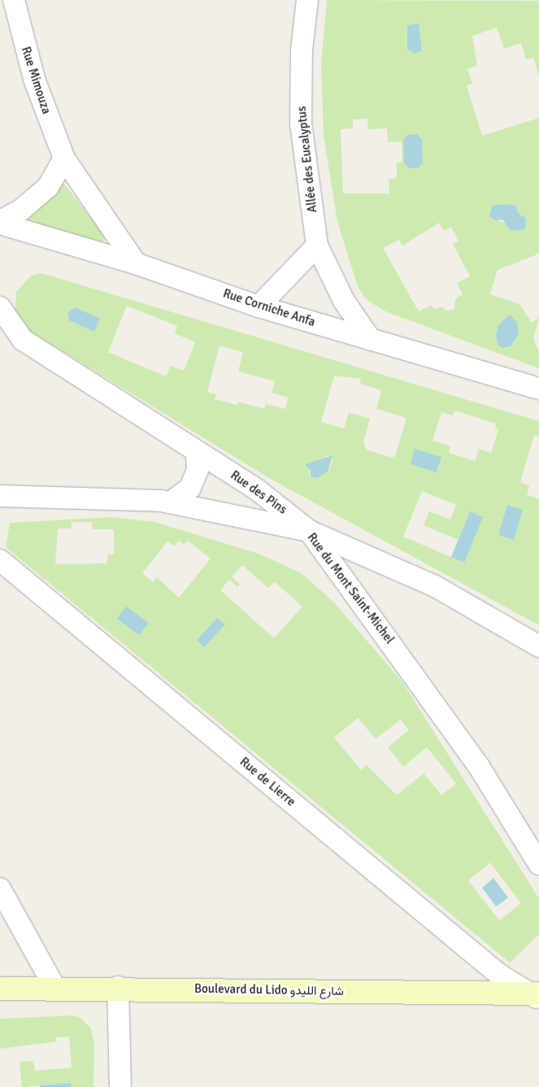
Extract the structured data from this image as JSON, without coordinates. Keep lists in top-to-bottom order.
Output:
{
  "streets": {
    "main road": ["Boulevard du Lido شارع الليدو"],
    "street": [
      "Rue Mimouza",
      "Allée des Eucalyptus",
      "Rue Corniche Anfa",
      "Rue des Pins",
      "Rue du Mont Saint-Michel",
      "Rue de Lierre"
    ]
  },
  "crossings": [
    ["Rue Mimouza", "Rue Corniche Anfa"],
    ["Allée des Eucalyptus", "Rue Corniche Anfa"],
    ["Rue des Pins", "Rue du Mont Saint-Michel"],
    ["Rue de Lierre", "Boulevard du Lido شارع الليدو"]
  ]
}
